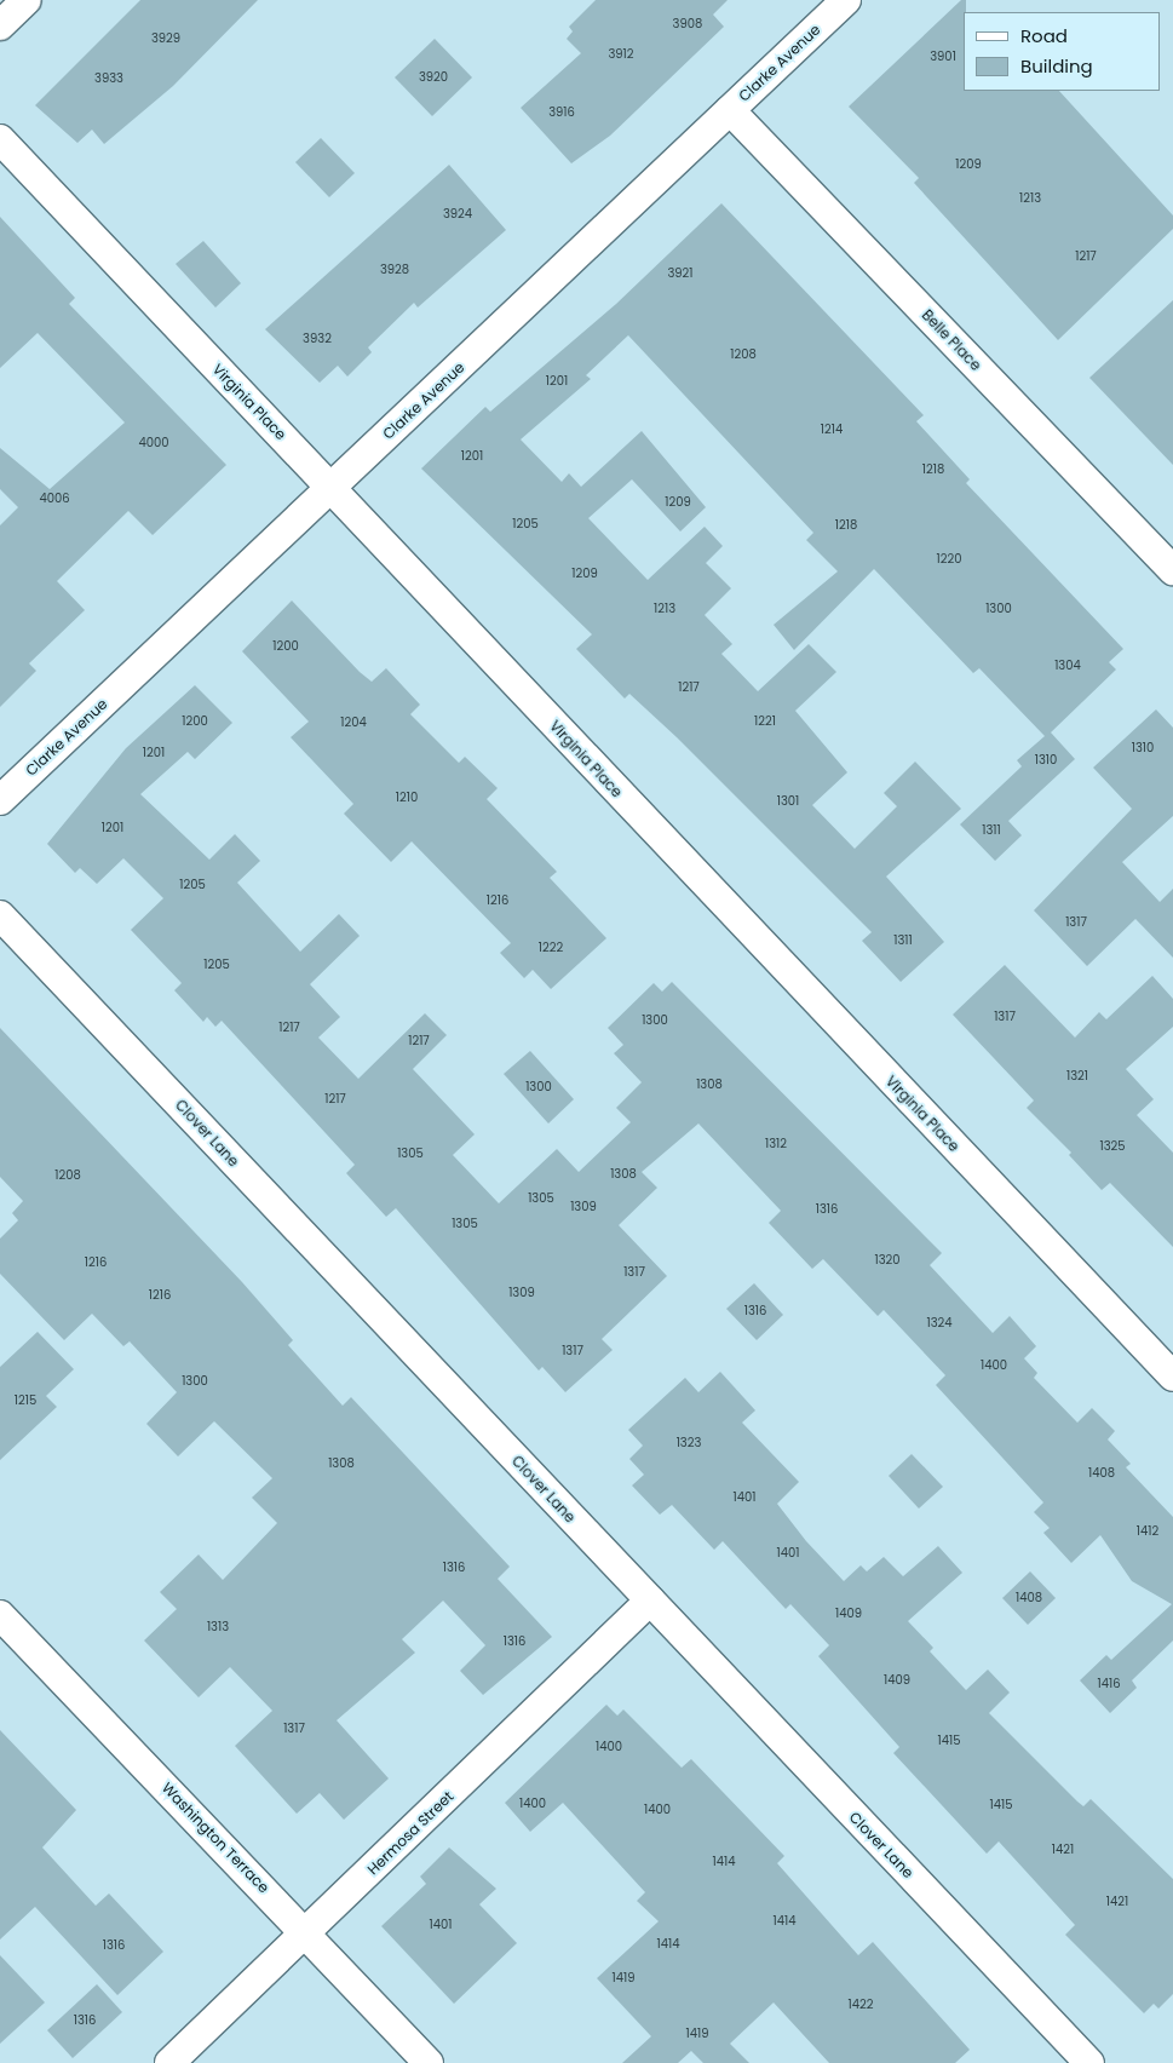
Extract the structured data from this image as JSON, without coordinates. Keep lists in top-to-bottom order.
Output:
{
  "streets": {
    "street": [
      "Clarke Avenue",
      "Belle Place",
      "Virginia Place",
      "Clover Lane",
      "Hermosa Street",
      "Washington Terrace"
    ]
  },
  "crossings": [
    ["Clarke Avenue", "Belle Place"],
    ["Clarke Avenue", "Virginia Place"],
    ["Clover Lane", "Hermosa Street"],
    ["Hermosa Street", "Washington Terrace"]
  ],
  "house_numbers": [
    "3908",
    "3929",
    "3912",
    "3901",
    "3920",
    "3933",
    "3916",
    "1209",
    "1213",
    "3924",
    "1217",
    "3928",
    "3921",
    "3932",
    "1208",
    "1201",
    "1214",
    "4000",
    "1201",
    "1218",
    "4006",
    "1209",
    "1205",
    "1218",
    "1220",
    "1209",
    "1213",
    "1300",
    "1200",
    "1304",
    "1217",
    "1200",
    "1221",
    "1204",
    "1310",
    "1201",
    "1310",
    "1210",
    "1301",
    "1201",
    "1311",
    "1205",
    "1216",
    "1317",
    "1311",
    "1222",
    "1205",
    "1317",
    "1300",
    "1217",
    "1217",
    "1321",
    "1308",
    "1300",
    "1217",
    "1312",
    "1325",
    "1305",
    "1308",
    "1208",
    "1305",
    "1309",
    "1316",
    "1305",
    "1320",
    "1216",
    "1317",
    "1309",
    "1216",
    "1316",
    "1324",
    "1317",
    "1400",
    "1300",
    "1215",
    "1323",
    "1308",
    "1408",
    "1401",
    "1412",
    "1401",
    "1316",
    "1408",
    "1409",
    "1313",
    "1316",
    "1409",
    "1416",
    "1317",
    "1415",
    "1400",
    "1400",
    "1415",
    "1400",
    "1421",
    "1414",
    "1421",
    "1414",
    "1401",
    "1414",
    "1316",
    "1419",
    "1422",
    "1316",
    "1419"
  ],
  "legend": ["Road", "Building"]
}
